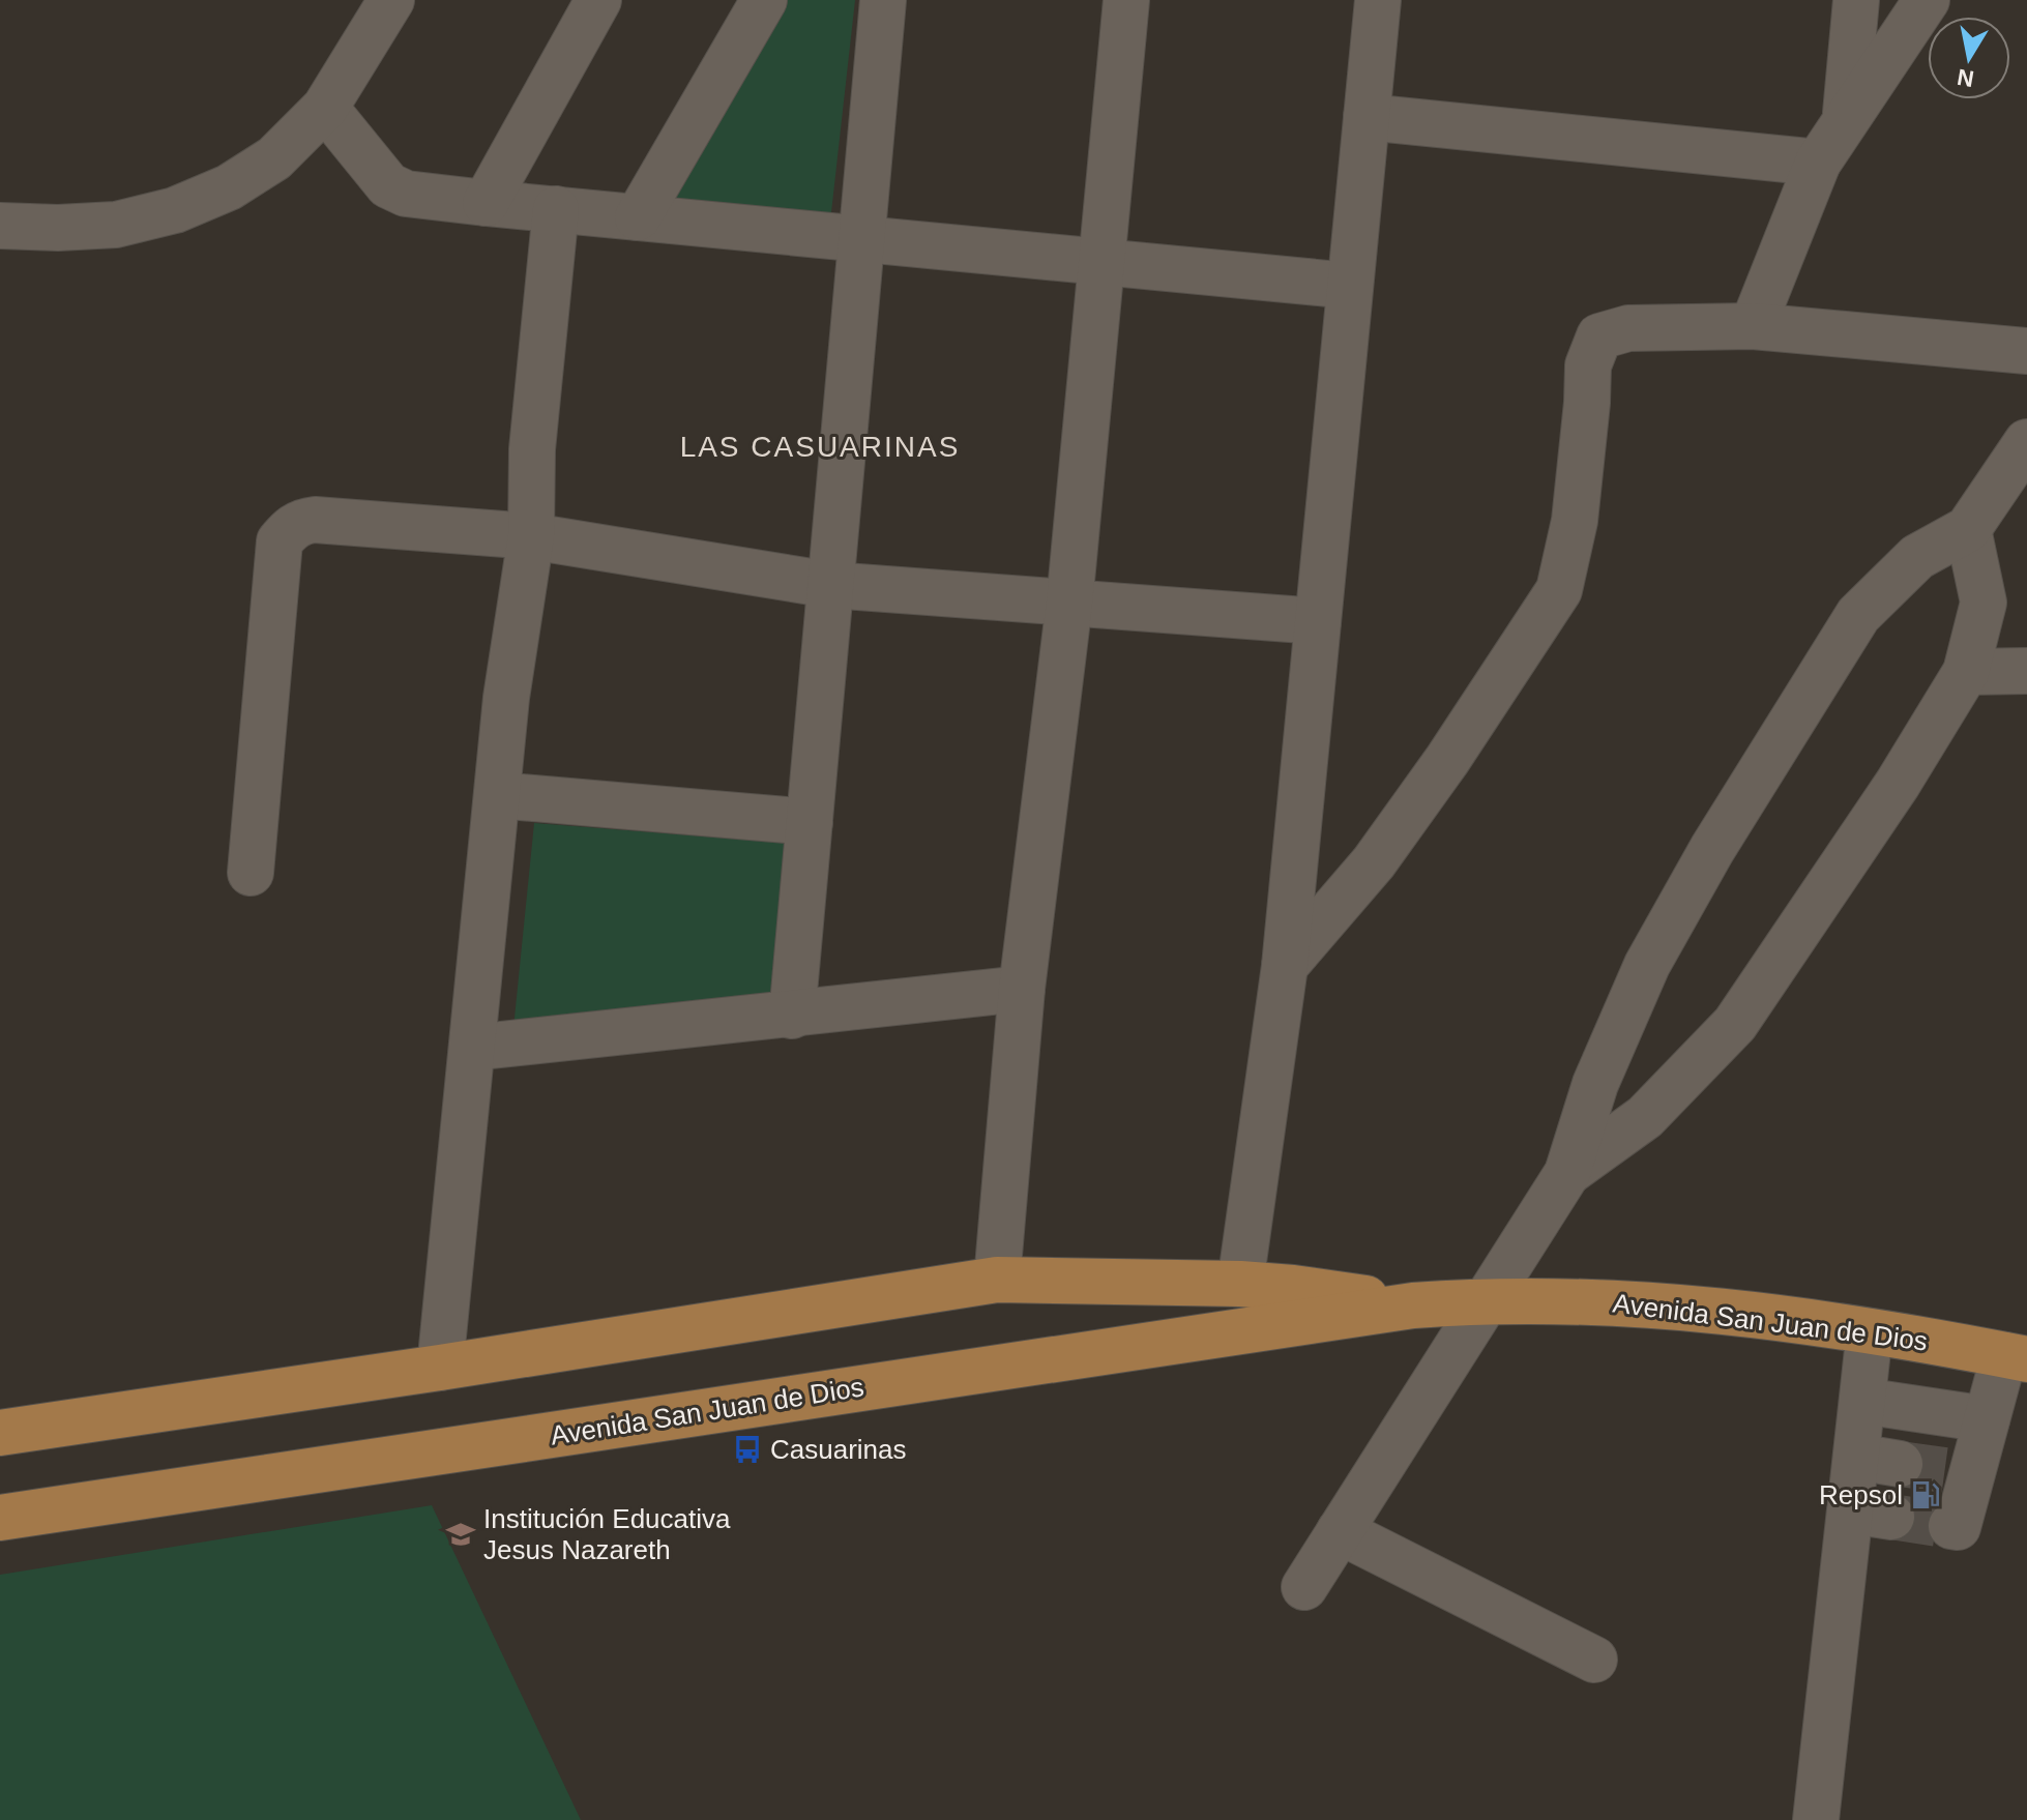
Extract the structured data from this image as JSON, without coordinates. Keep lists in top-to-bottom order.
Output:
{
  "streets": {
    "main road": ["Avenida San Juan de Dios"]
  },
  "districts": ["LAS CASUARINAS"],
  "places": {
    "bus stop": ["Casuarinas"],
    "fuel station": ["Repsol"],
    "school or university": ["Institución Educativa Jesus Nazareth"]
  },
  "north": "bottom"
}
